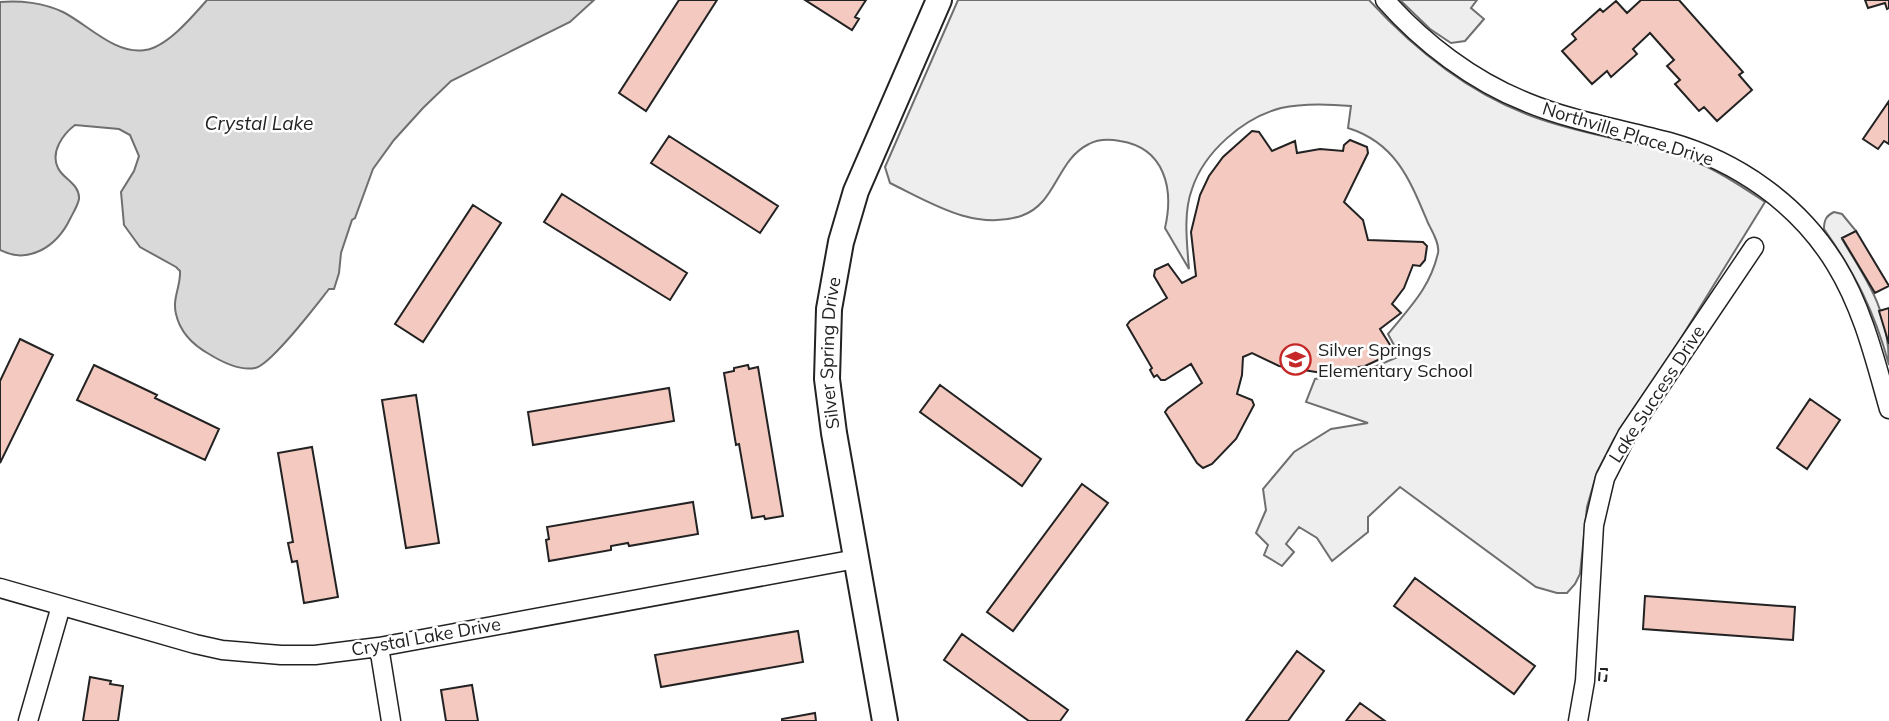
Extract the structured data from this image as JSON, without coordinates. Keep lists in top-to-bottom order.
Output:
{
  "streets": {
    "street": [
      "Northville Place Drive",
      "Silver Spring Drive",
      "Lake Success Drive",
      "Crystal Lake Drive"
    ]
  },
  "crossings": [
    ["Silver Spring Drive", "Crystal Lake Drive"]
  ],
  "water": ["Crystal Lake"],
  "places": {
    "school or university": ["Silver Springs Elementary School"]
  }
}
